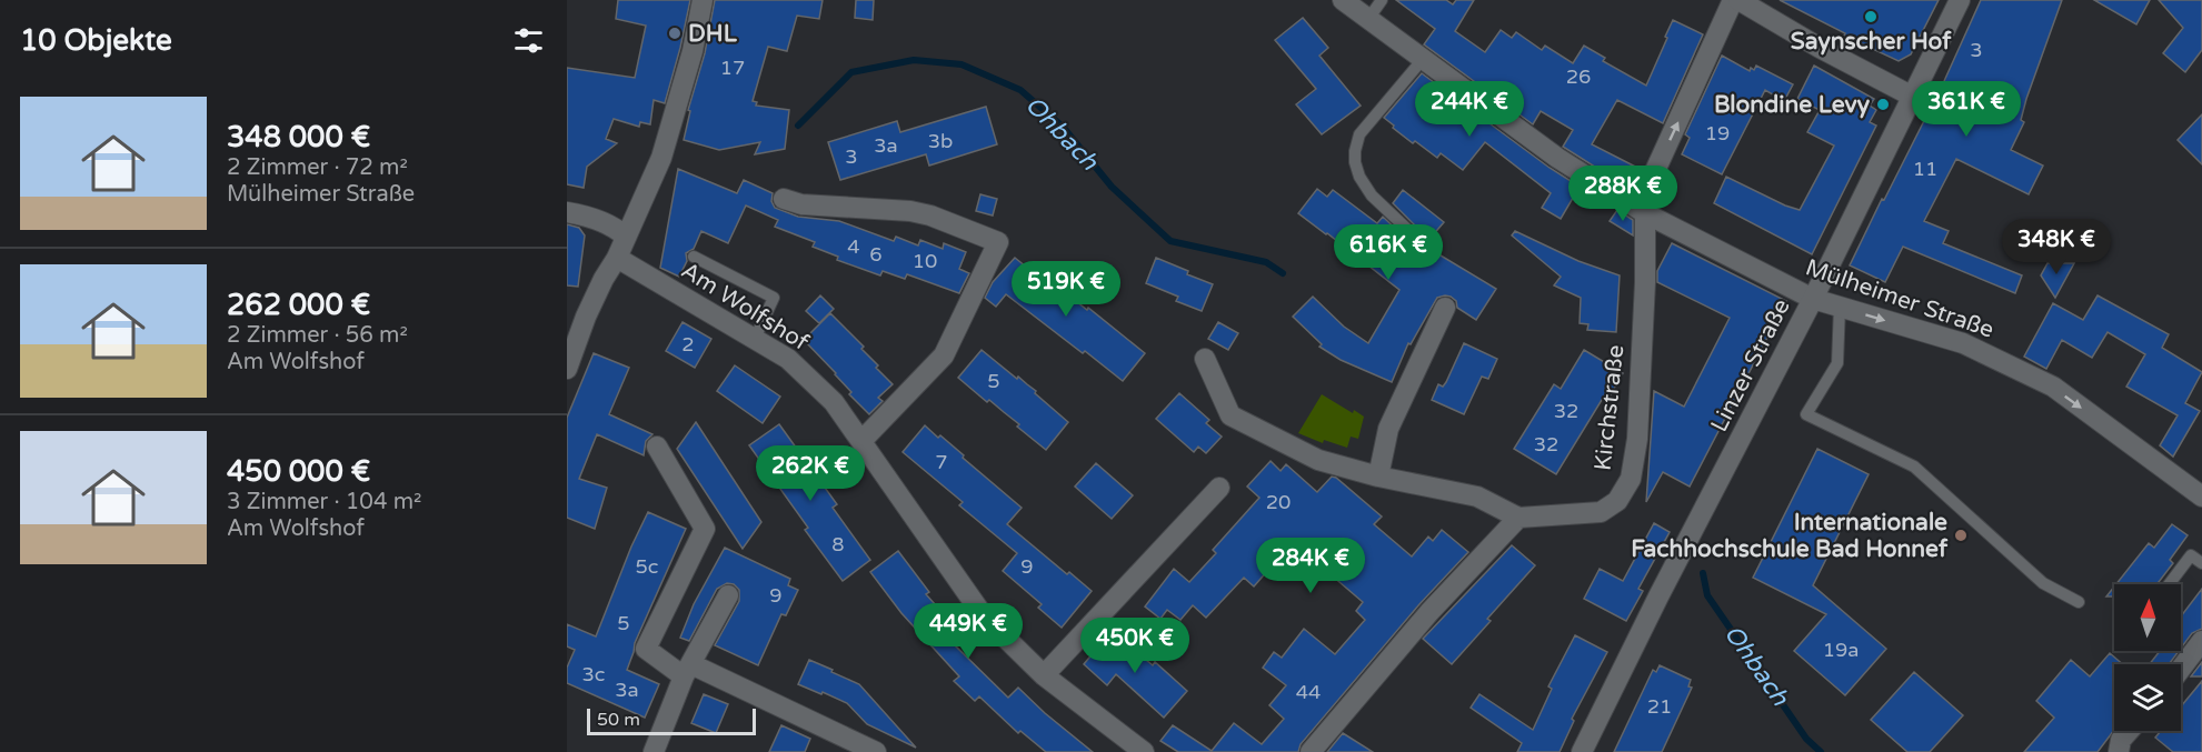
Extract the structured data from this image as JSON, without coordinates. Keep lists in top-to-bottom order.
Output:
{
  "streets": {
    "street": [
      "Mülheimer Straße",
      "Am Wolfshof",
      "Linzer Straße",
      "Kirchstraße"
    ]
  },
  "crossings": [
    ["Mülheimer Straße", "Linzer Straße"],
    ["Mülheimer Straße", "Kirchstraße"]
  ],
  "one_way": ["Mülheimer Straße", "Kirchstraße"],
  "water": ["Ohbach"],
  "places": [
    "Saynscher Hof",
    "DHL",
    "Blondine Levy",
    "Internationale Fachhochschule Bad Honnef"
  ],
  "house_numbers": [
    "3",
    "17",
    "26",
    "19",
    "3b",
    "3a",
    "3",
    "11",
    "4",
    "6",
    "10",
    "2",
    "5",
    "32",
    "32",
    "7",
    "20",
    "8",
    "5c",
    "9",
    "9",
    "5",
    "19a",
    "3c",
    "3a",
    "44",
    "21"
  ],
  "scale_bar": "50 m",
  "north": "top",
  "page": {
    "heading": "10 Objekte",
    "list": [
      {
        "name": "348 000 €",
        "note": "2 Zimmer · 72 m² · Mülheimer Straße"
      },
      {
        "name": "262 000 €",
        "note": "2 Zimmer · 56 m² · Am Wolfshof"
      },
      {
        "name": "450 000 €",
        "note": "3 Zimmer · 104 m² · Am Wolfshof"
      }
    ],
    "price": [
      "244K €",
      "361K €",
      "288K €",
      "348K €",
      "616K €",
      "519K €",
      "262K €",
      "284K €",
      "449K €",
      "450K €"
    ],
    "scale": "50 m"
  }
}
